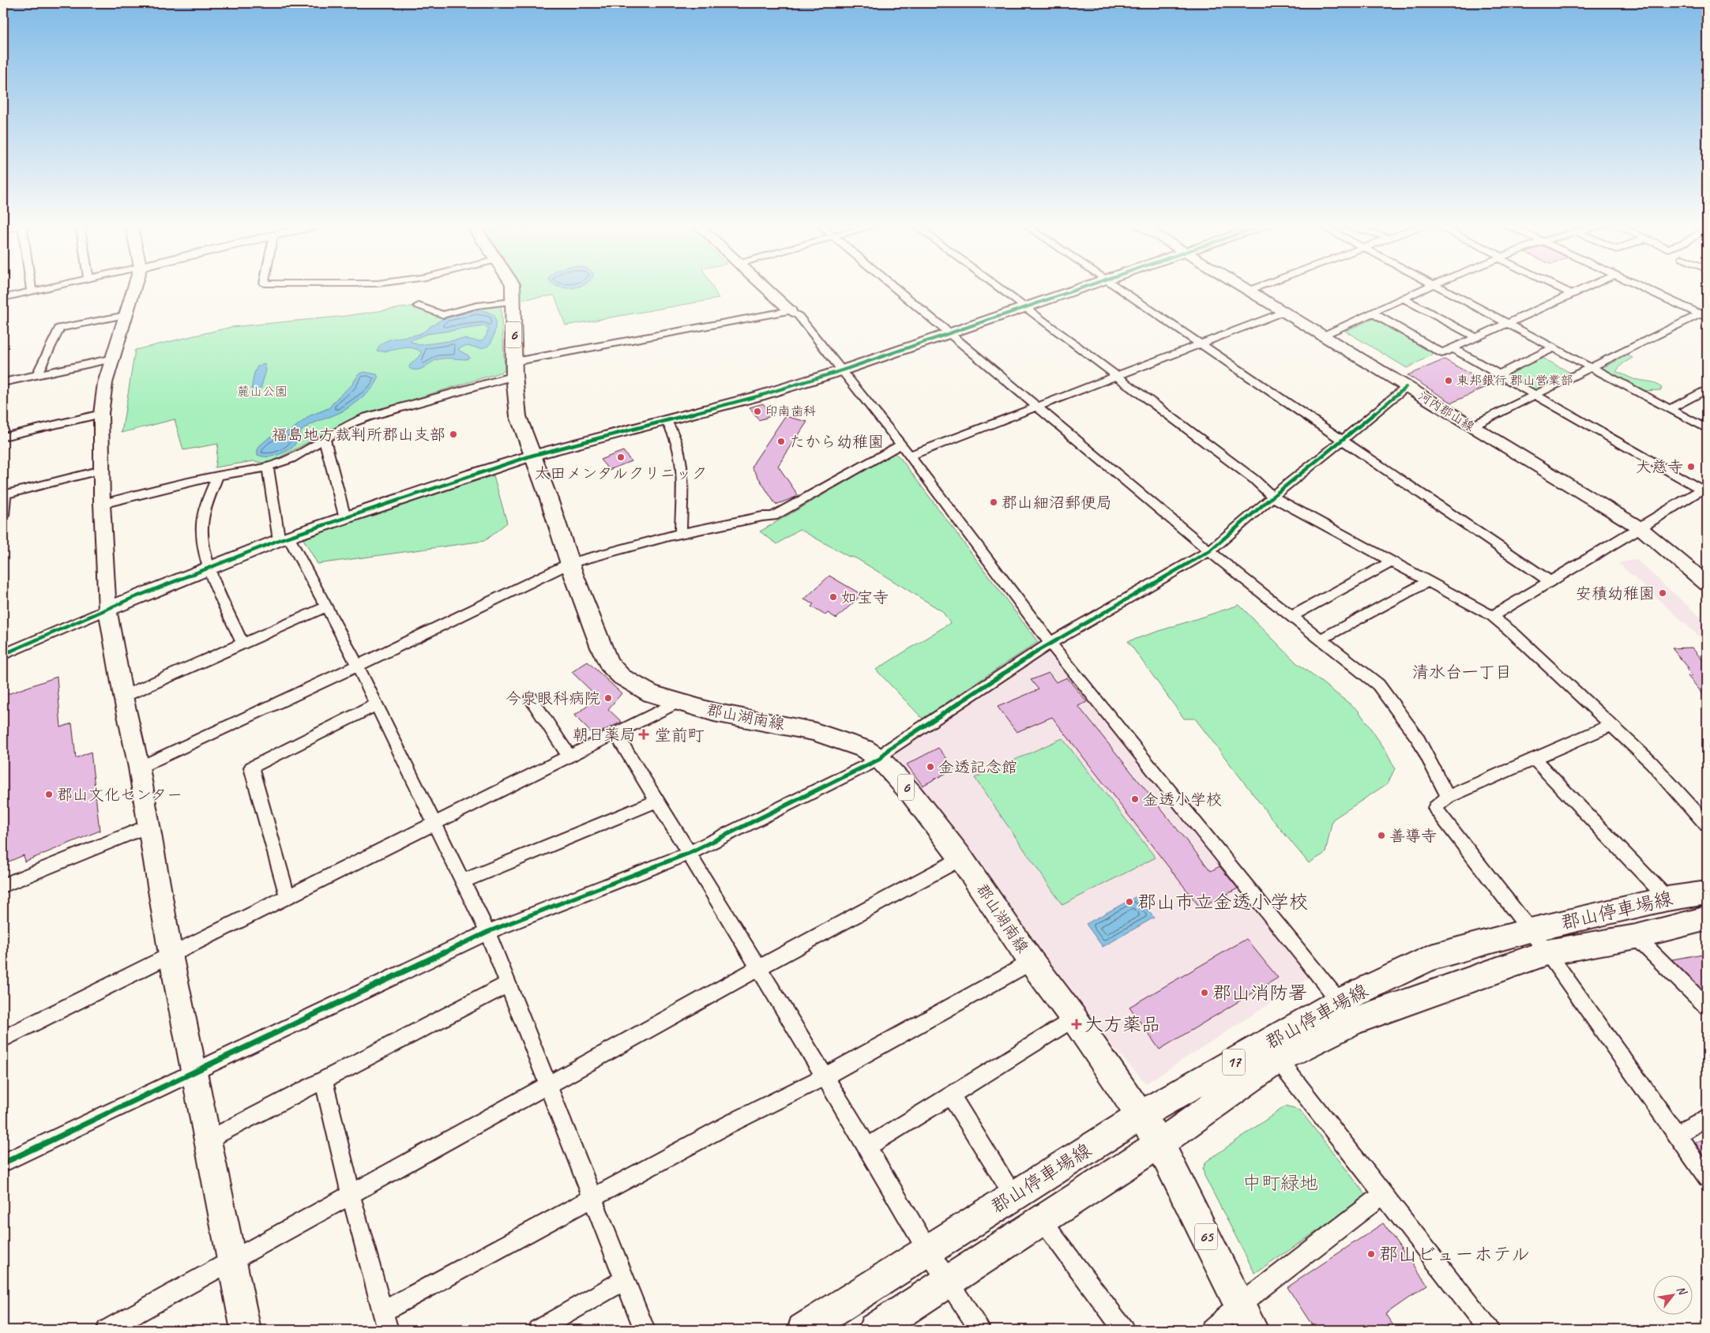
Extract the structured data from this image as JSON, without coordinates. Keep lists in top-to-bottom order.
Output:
{
  "streets": {
    "main road": [
      "6",
      "郡山湖南線",
      "郡山停車場線",
      "17",
      "65"
    ],
    "street": ["河内郡山線"]
  },
  "crossings": [
    ["郡山湖南線", "郡山停車場線"],
    ["郡山湖南線", "65"],
    ["郡山停車場線", "65"]
  ],
  "districts": ["清水台一丁目", "堂前町"],
  "parks": ["麓山公園", "中町緑地"],
  "places": {
    "other": [
      "東邦銀行 郡山営業部",
      "印南歯科",
      "福島地方裁判所郡山支部",
      "たから幼稚園",
      "太田メンタルクリニック",
      "大慈寺",
      "郡山細沼郵便局",
      "安積幼稚園",
      "如宝寺",
      "今泉眼科病院",
      "金透記念館",
      "郡山文化センター",
      "金透小学校",
      "善導寺",
      "郡山市立金透小学校",
      "郡山消防署",
      "郡山ビューホテル"
    ],
    "health": ["朝日薬局", "大方薬品"]
  },
  "north": "top right"
}
